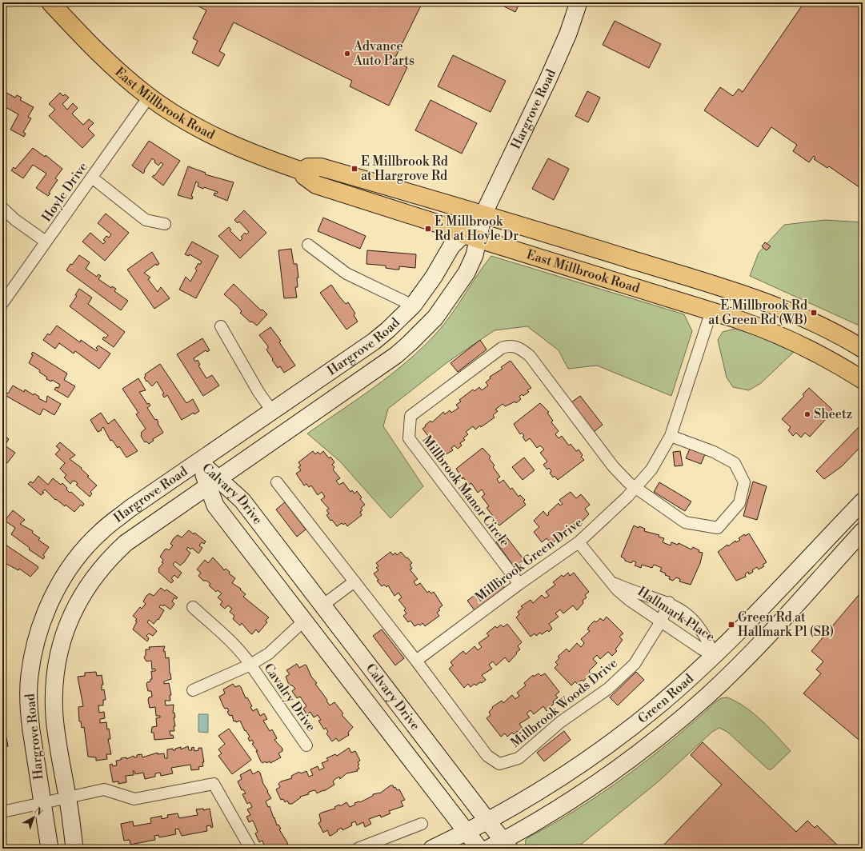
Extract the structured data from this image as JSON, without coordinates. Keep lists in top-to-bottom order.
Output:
{
  "streets": {
    "main road": ["East Millbrook Road"],
    "street": [
      "Hargrove Road",
      "Hoyle Drive",
      "Millbrook Manor Circle",
      "Calvary Drive",
      "Millbrook Green Drive",
      "Hallmark Place",
      "Cavalry Drive",
      "Green Road",
      "Millbrook Woods Drive"
    ]
  },
  "crossings": [
    ["East Millbrook Road", "Hargrove Road"],
    ["East Millbrook Road", "Hoyle Drive"],
    ["East Millbrook Road", "Millbrook Green Drive"],
    ["Hargrove Road", "Calvary Drive"],
    ["Millbrook Manor Circle", "Millbrook Green Drive"],
    ["Calvary Drive", "Green Road"],
    ["Millbrook Green Drive", "Hallmark Place"],
    ["Millbrook Green Drive", "Millbrook Woods Drive"],
    ["Hallmark Place", "Green Road"],
    ["Hallmark Place", "Millbrook Woods Drive"]
  ],
  "places": {
    "other": ["Advance Auto Parts", "Sheetz"],
    "transit": [
      "E Millbrook Rd at Hargrove Rd",
      "E Millbrook Rd at Hoyle Dr",
      "E Millbrook Rd at Green Rd (WB)",
      "Green Rd at Hallmark Pl (SB)"
    ]
  },
  "north": "top right"
}
